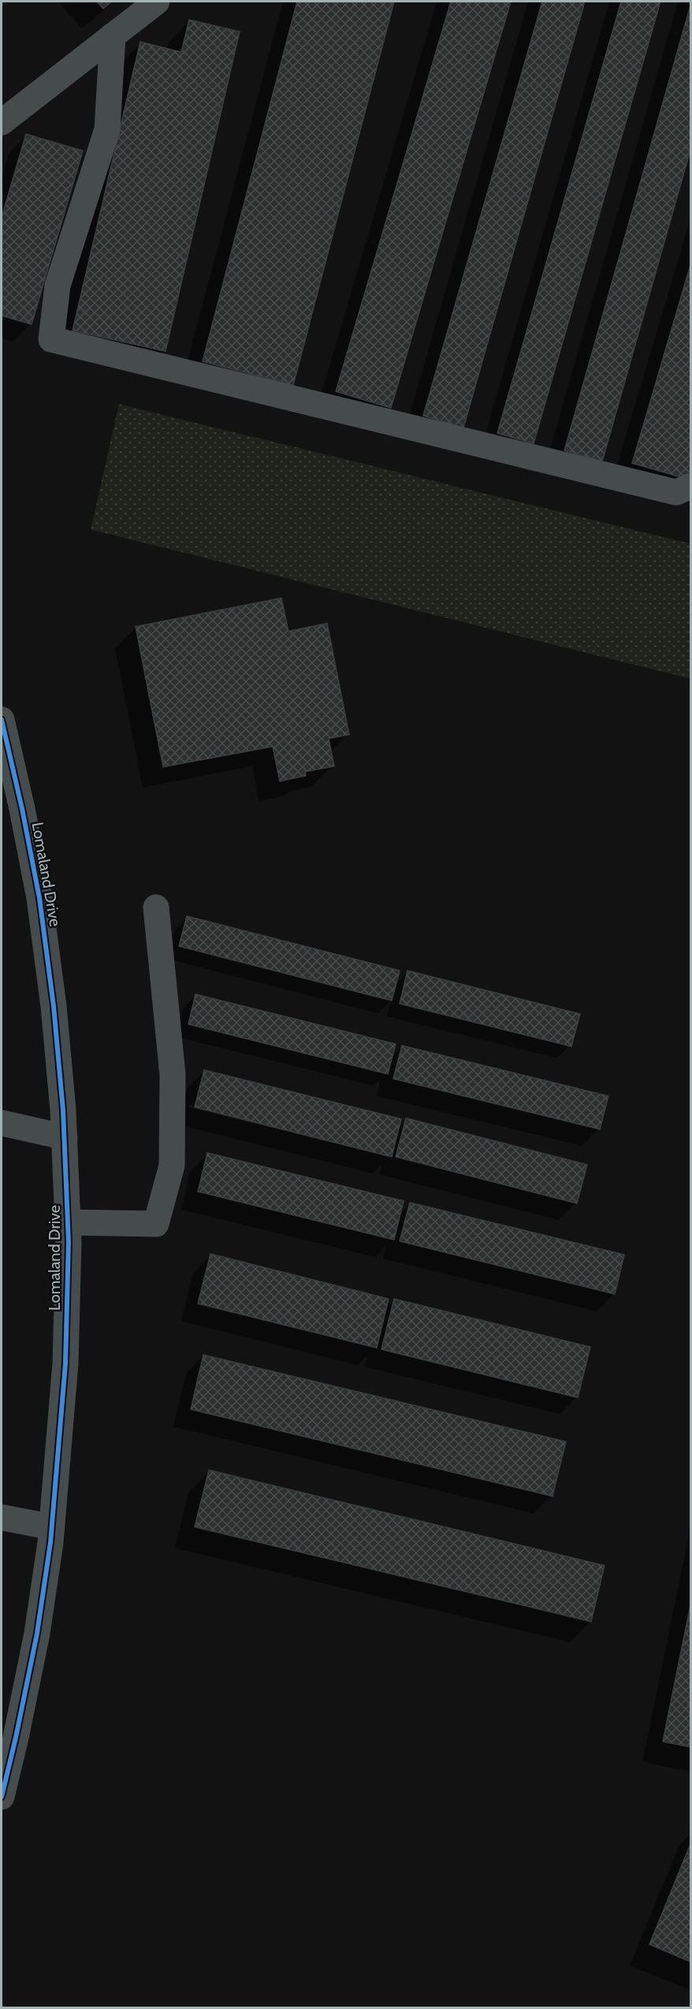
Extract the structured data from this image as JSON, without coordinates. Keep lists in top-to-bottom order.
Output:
{
  "streets": {
    "street": ["Lomaland Drive"]
  }
}
